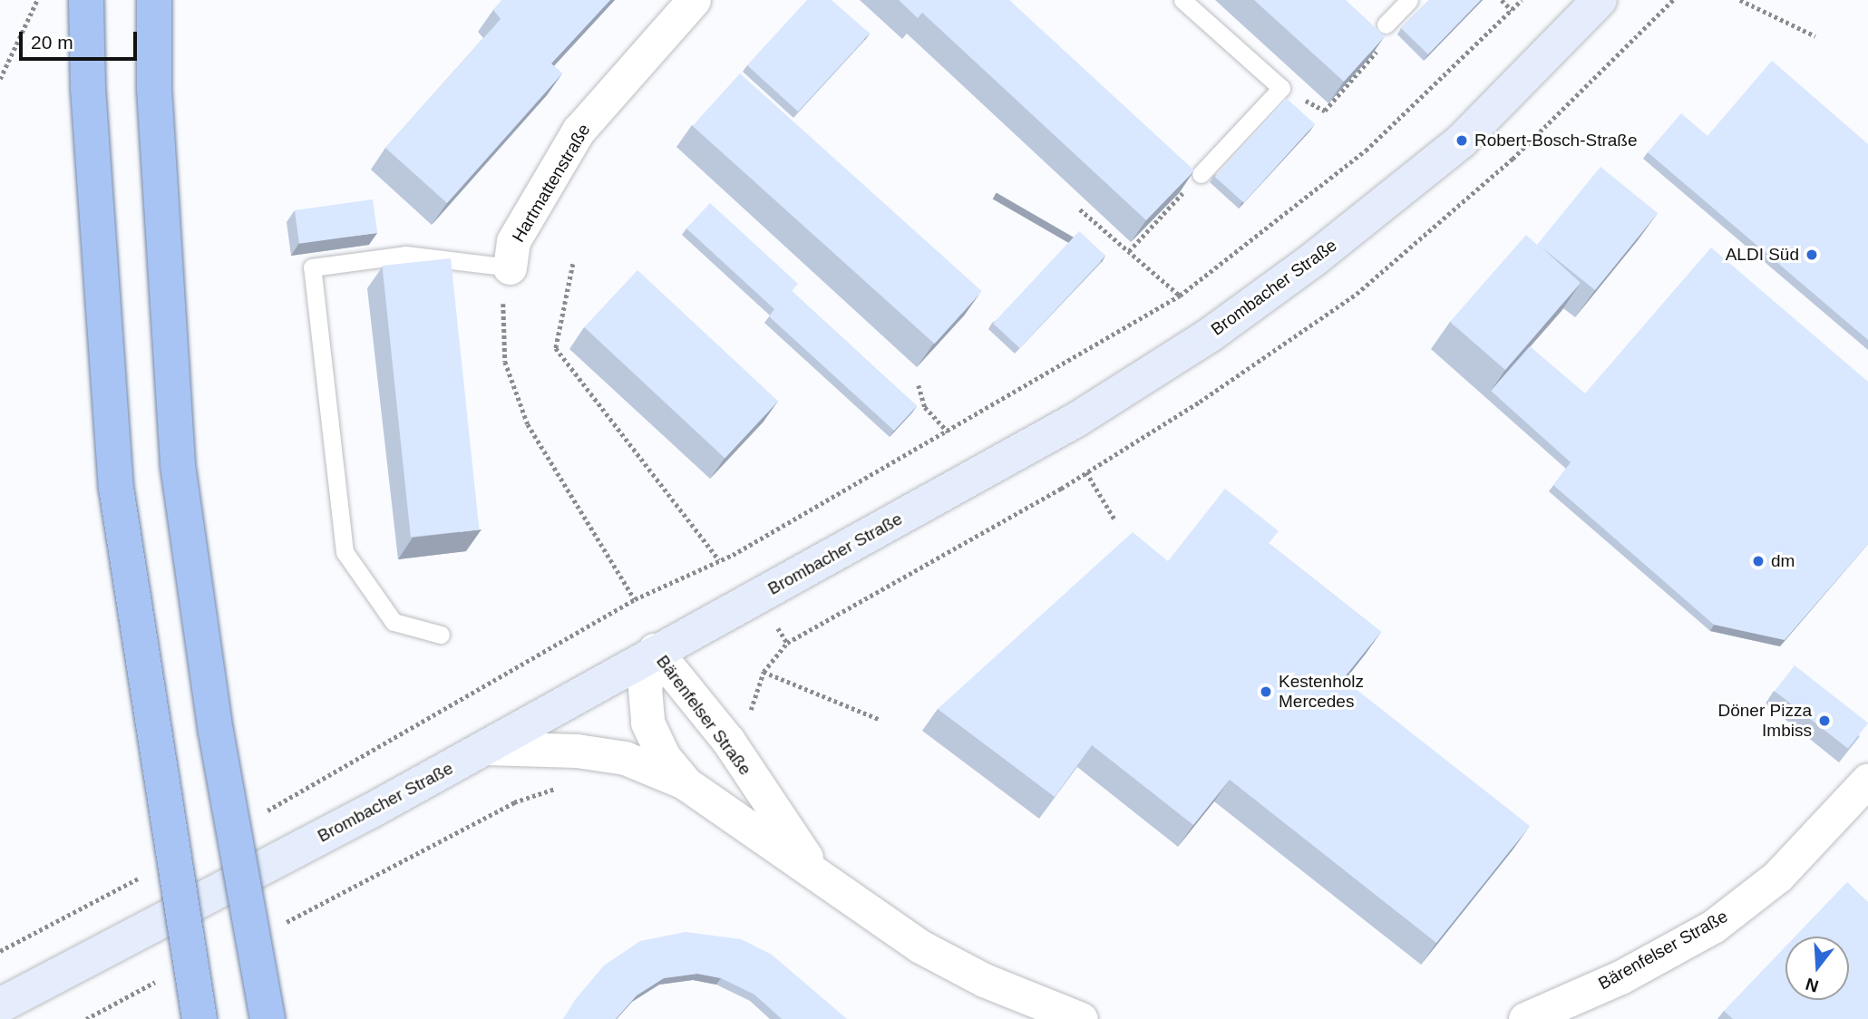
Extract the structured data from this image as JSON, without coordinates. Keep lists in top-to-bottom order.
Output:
{
  "streets": {
    "main road": ["Brombacher Straße"],
    "street": ["Hartmattenstraße", "Bärenfelser Straße"]
  },
  "crossings": [
    ["Brombacher Straße", "Bärenfelser Straße"]
  ],
  "places": [
    "Robert-Bosch-Straße",
    "ALDI Süd",
    "dm",
    "Kestenholz Mercedes",
    "Döner Pizza Imbiss"
  ],
  "scale_bar": "20 m",
  "north": "bottom"
}
